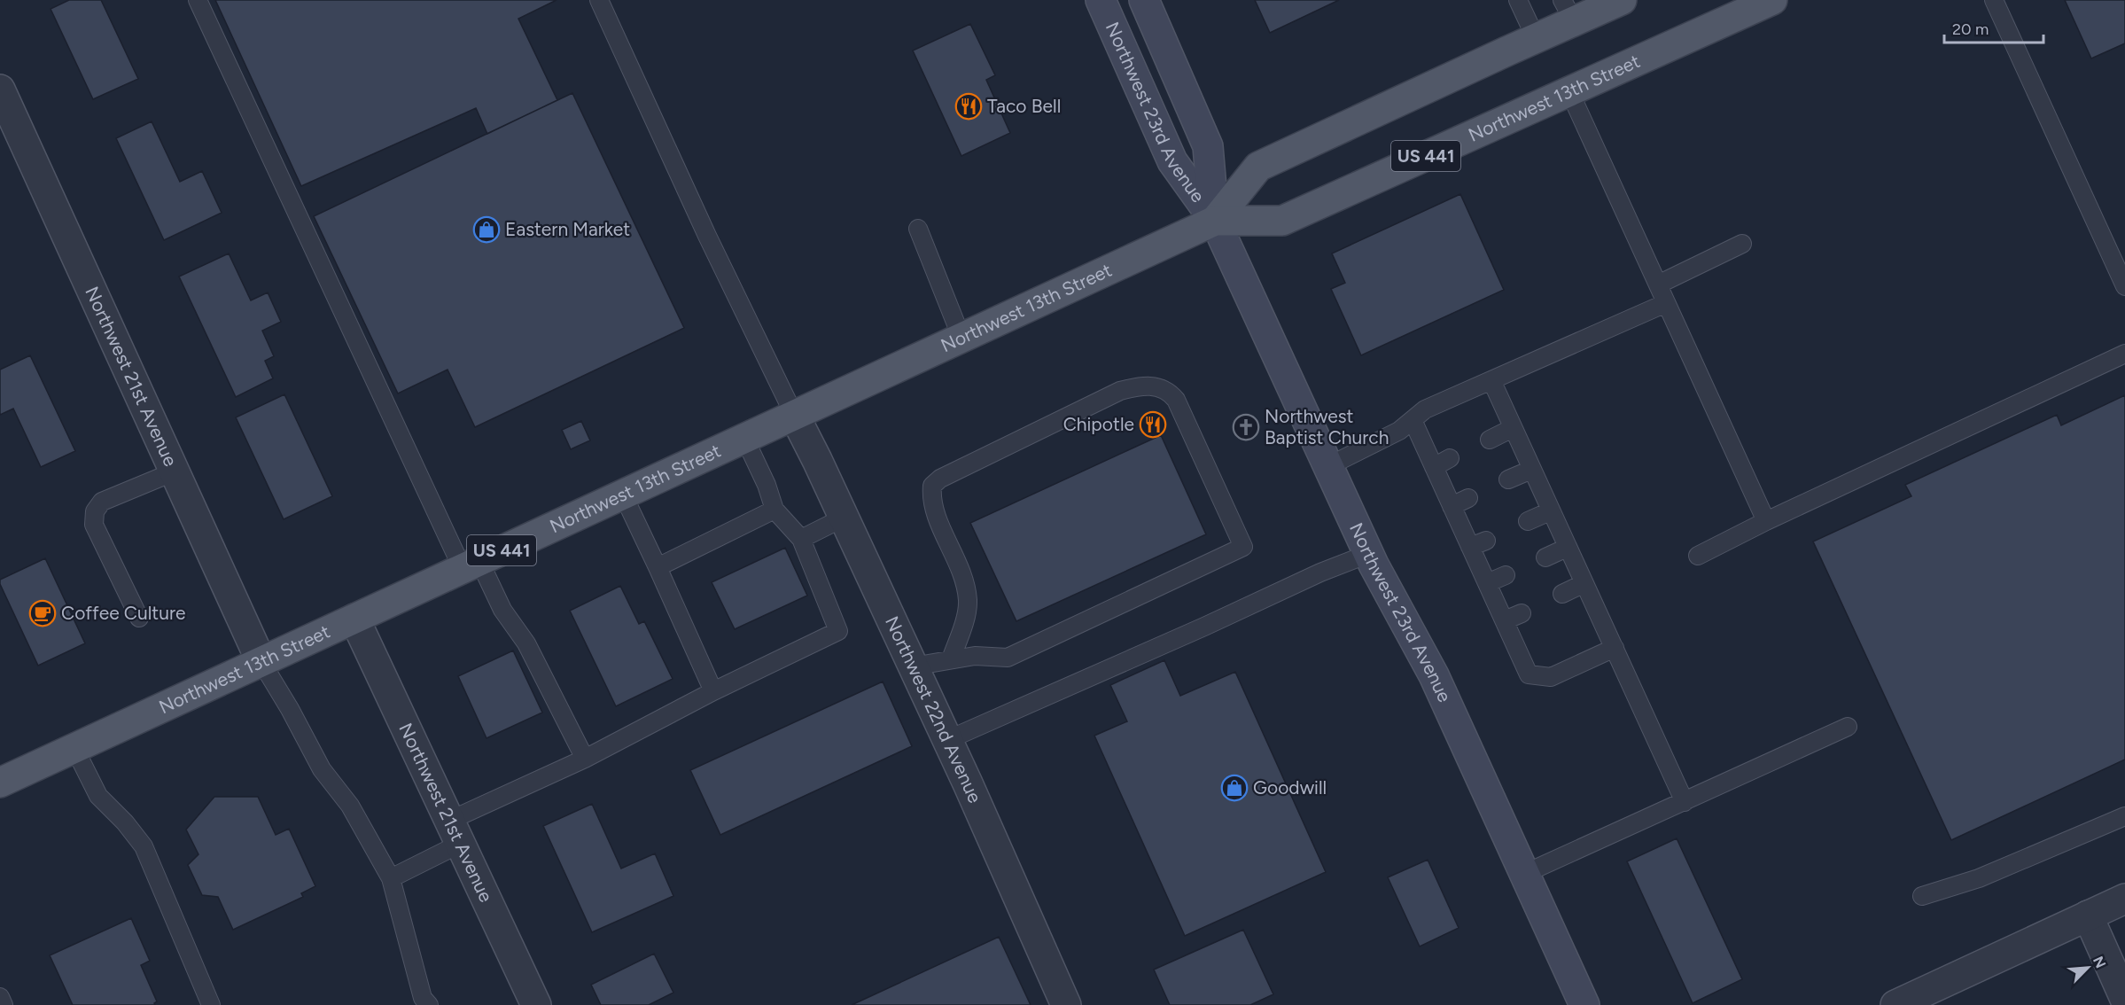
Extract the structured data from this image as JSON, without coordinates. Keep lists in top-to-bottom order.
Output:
{
  "streets": {
    "main road": ["Northwest 13th Street", "Northwest 23rd Avenue", "US 441"],
    "street": ["Northwest 21st Avenue", "Northwest 22nd Avenue"]
  },
  "crossings": [
    ["Northwest 13th Street", "Northwest 23rd Avenue"],
    ["Northwest 13th Street", "Northwest 21st Avenue"],
    ["Northwest 13th Street", "Northwest 22nd Avenue"]
  ],
  "places": {
    "restaurant": ["Taco Bell", "Chipotle"],
    "shop": ["Eastern Market", "Goodwill"],
    "church": ["Northwest Baptist Church"],
    "cafe": ["Coffee Culture"]
  },
  "scale_bar": "20 m",
  "north": "top right"
}
